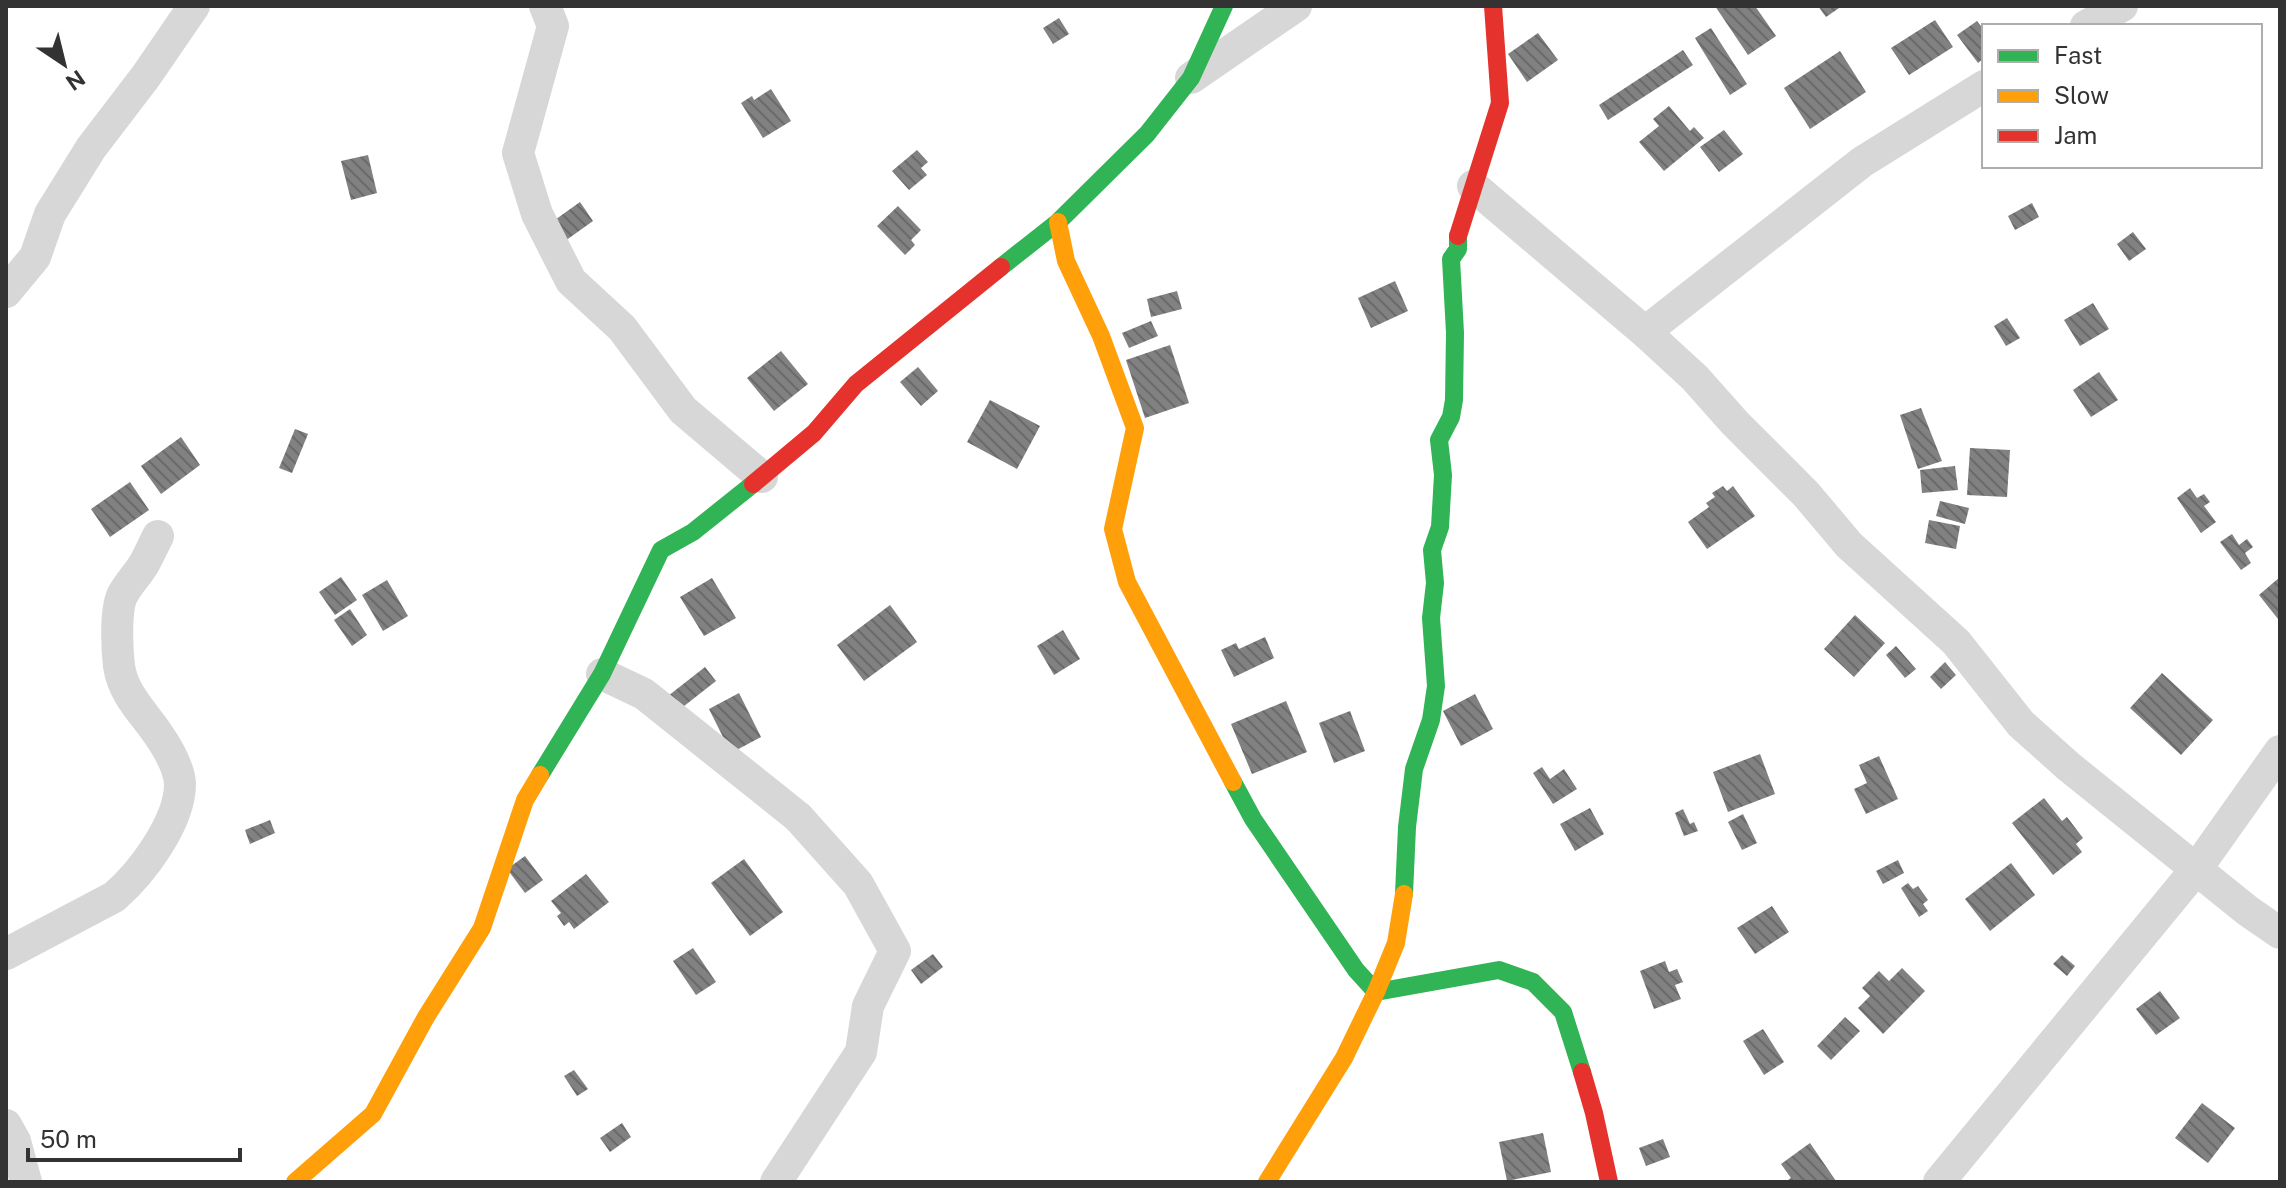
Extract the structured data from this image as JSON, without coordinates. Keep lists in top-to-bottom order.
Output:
{
  "legend": ["Fast", "Slow", "Jam"],
  "scale_bar": "50 m",
  "north": "bottom right"
}
